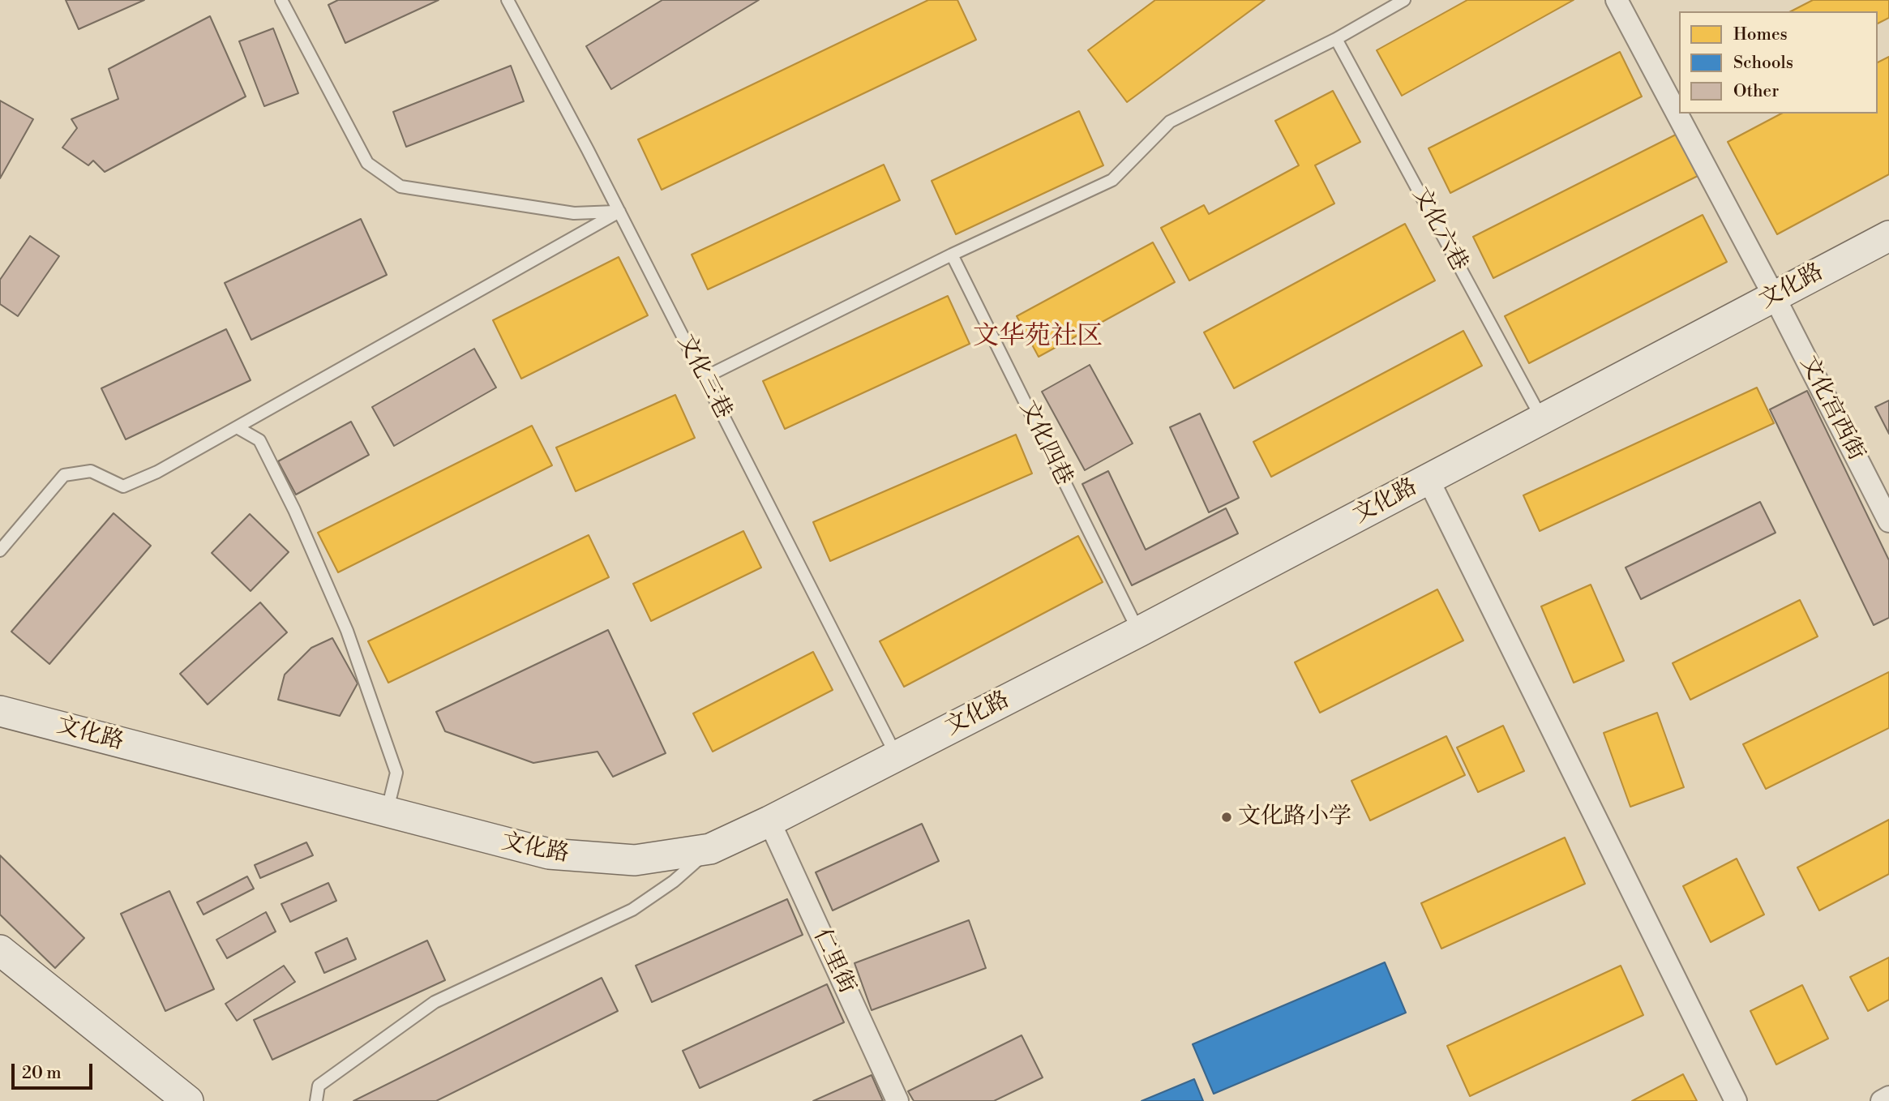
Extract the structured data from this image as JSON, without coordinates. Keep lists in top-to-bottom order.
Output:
{
  "streets": {
    "main road": ["文化路"],
    "street": ["文化宫西街", "仁里街"],
    "lane": ["文化六巷", "文化三巷", "文化四巷"]
  },
  "crossings": [
    ["文化六巷", "文化路"],
    ["文化路", "文化三巷"],
    ["文化路", "文化宫西街"],
    ["文化路", "文化四巷"],
    ["文化路", "仁里街"]
  ],
  "districts": ["文华苑社区"],
  "places": ["文化路小学"],
  "legend": ["Homes", "Schools", "Other"],
  "scale_bar": "20 m"
}
